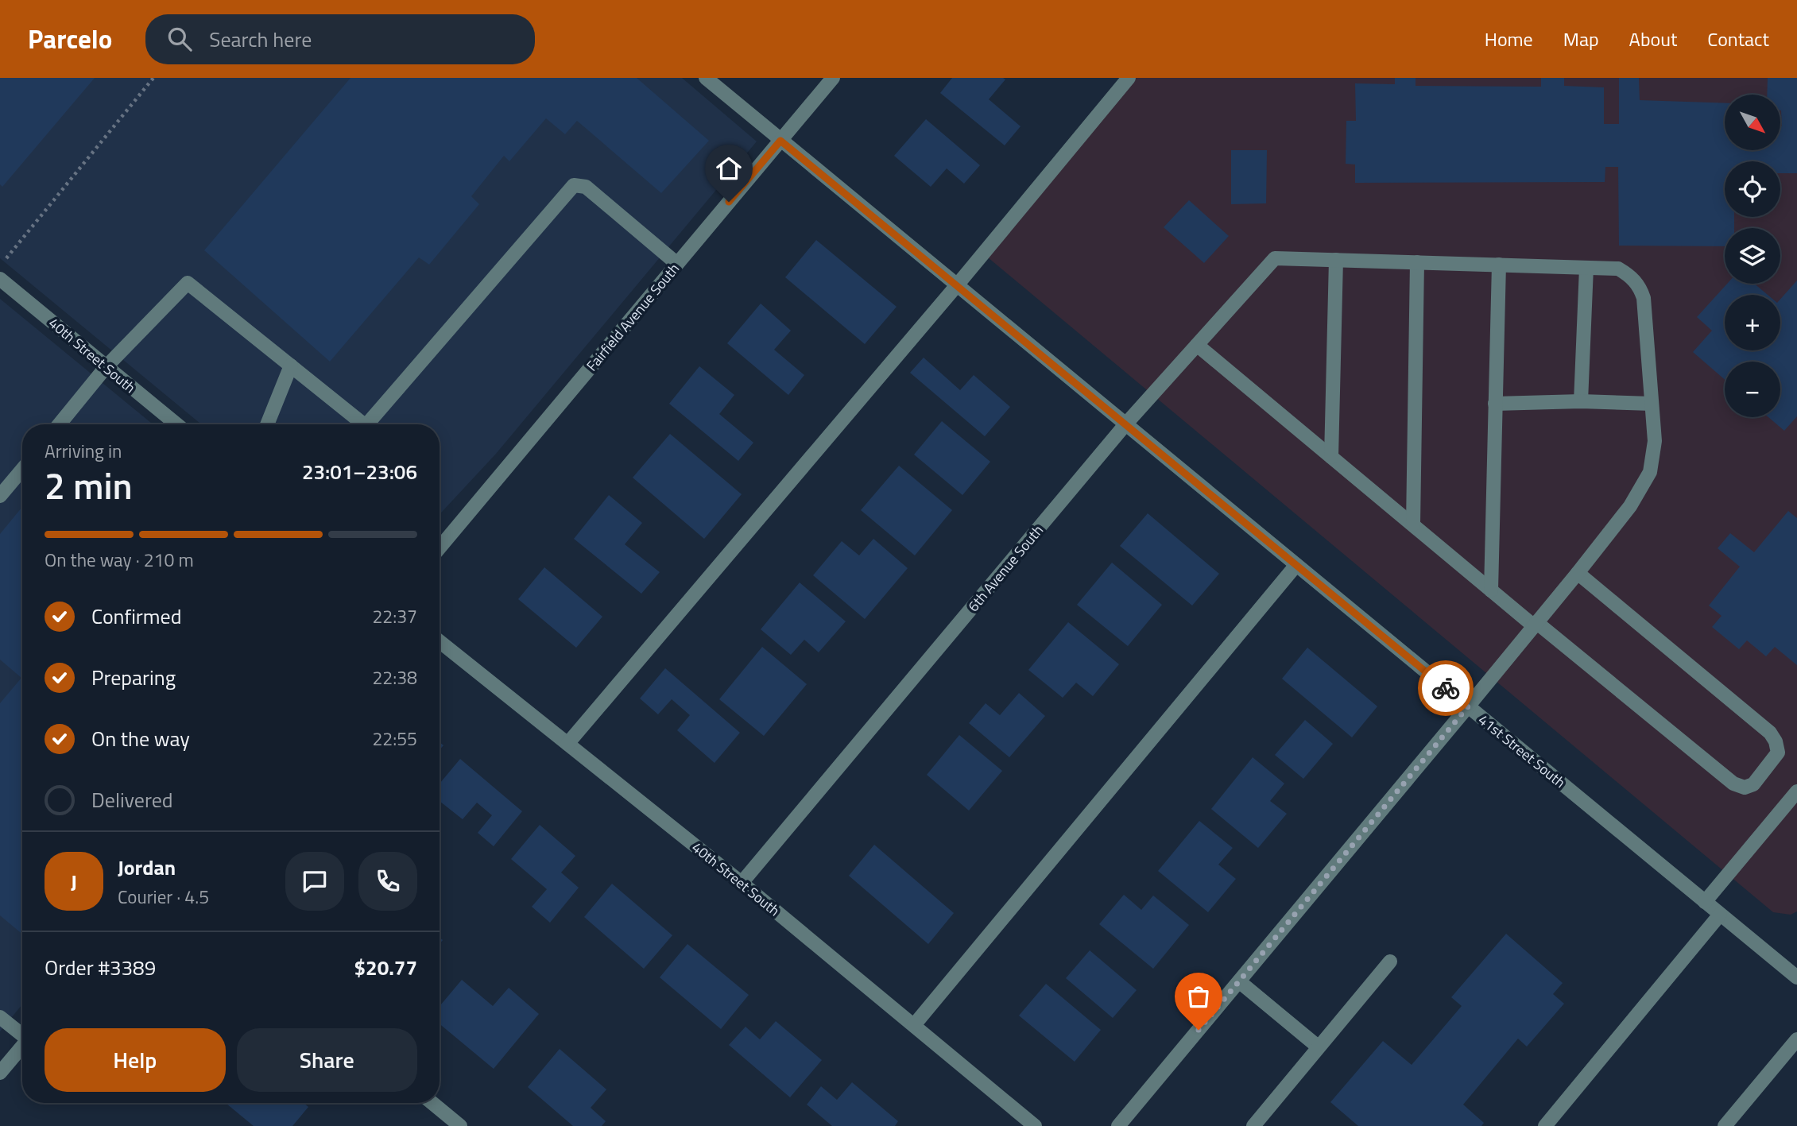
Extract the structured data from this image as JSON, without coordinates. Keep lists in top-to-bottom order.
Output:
{
  "streets": {
    "street": [
      "Fairfield Avenue South",
      "40th Street South",
      "6th Avenue South",
      "41st Street South"
    ]
  },
  "crossings": [
    ["Fairfield Avenue South", "41st Street South"],
    ["40th Street South", "6th Avenue South"],
    ["6th Avenue South", "41st Street South"]
  ],
  "north": "bottom right",
  "page": {
    "header": "Parcelo",
    "search": "Search here",
    "nav": [
      "Home",
      "Map",
      "About",
      "Contact"
    ],
    "map_buttons": ["+", "−"],
    "heading": ["2 min", "Arriving in", "23:01–23:06"],
    "panel": [
      "Jordan",
      "Courier · 4.5",
      "Order #3389",
      "$20.77"
    ],
    "bar": "On the way · 210 m",
    "list": [
      ["Confirmed", "22:37"],
      ["Preparing", "22:38"],
      ["On the way", "22:55"],
      "Delivered"
    ],
    "round": "J",
    "buttons": ["Help", "Share"]
  }
}
